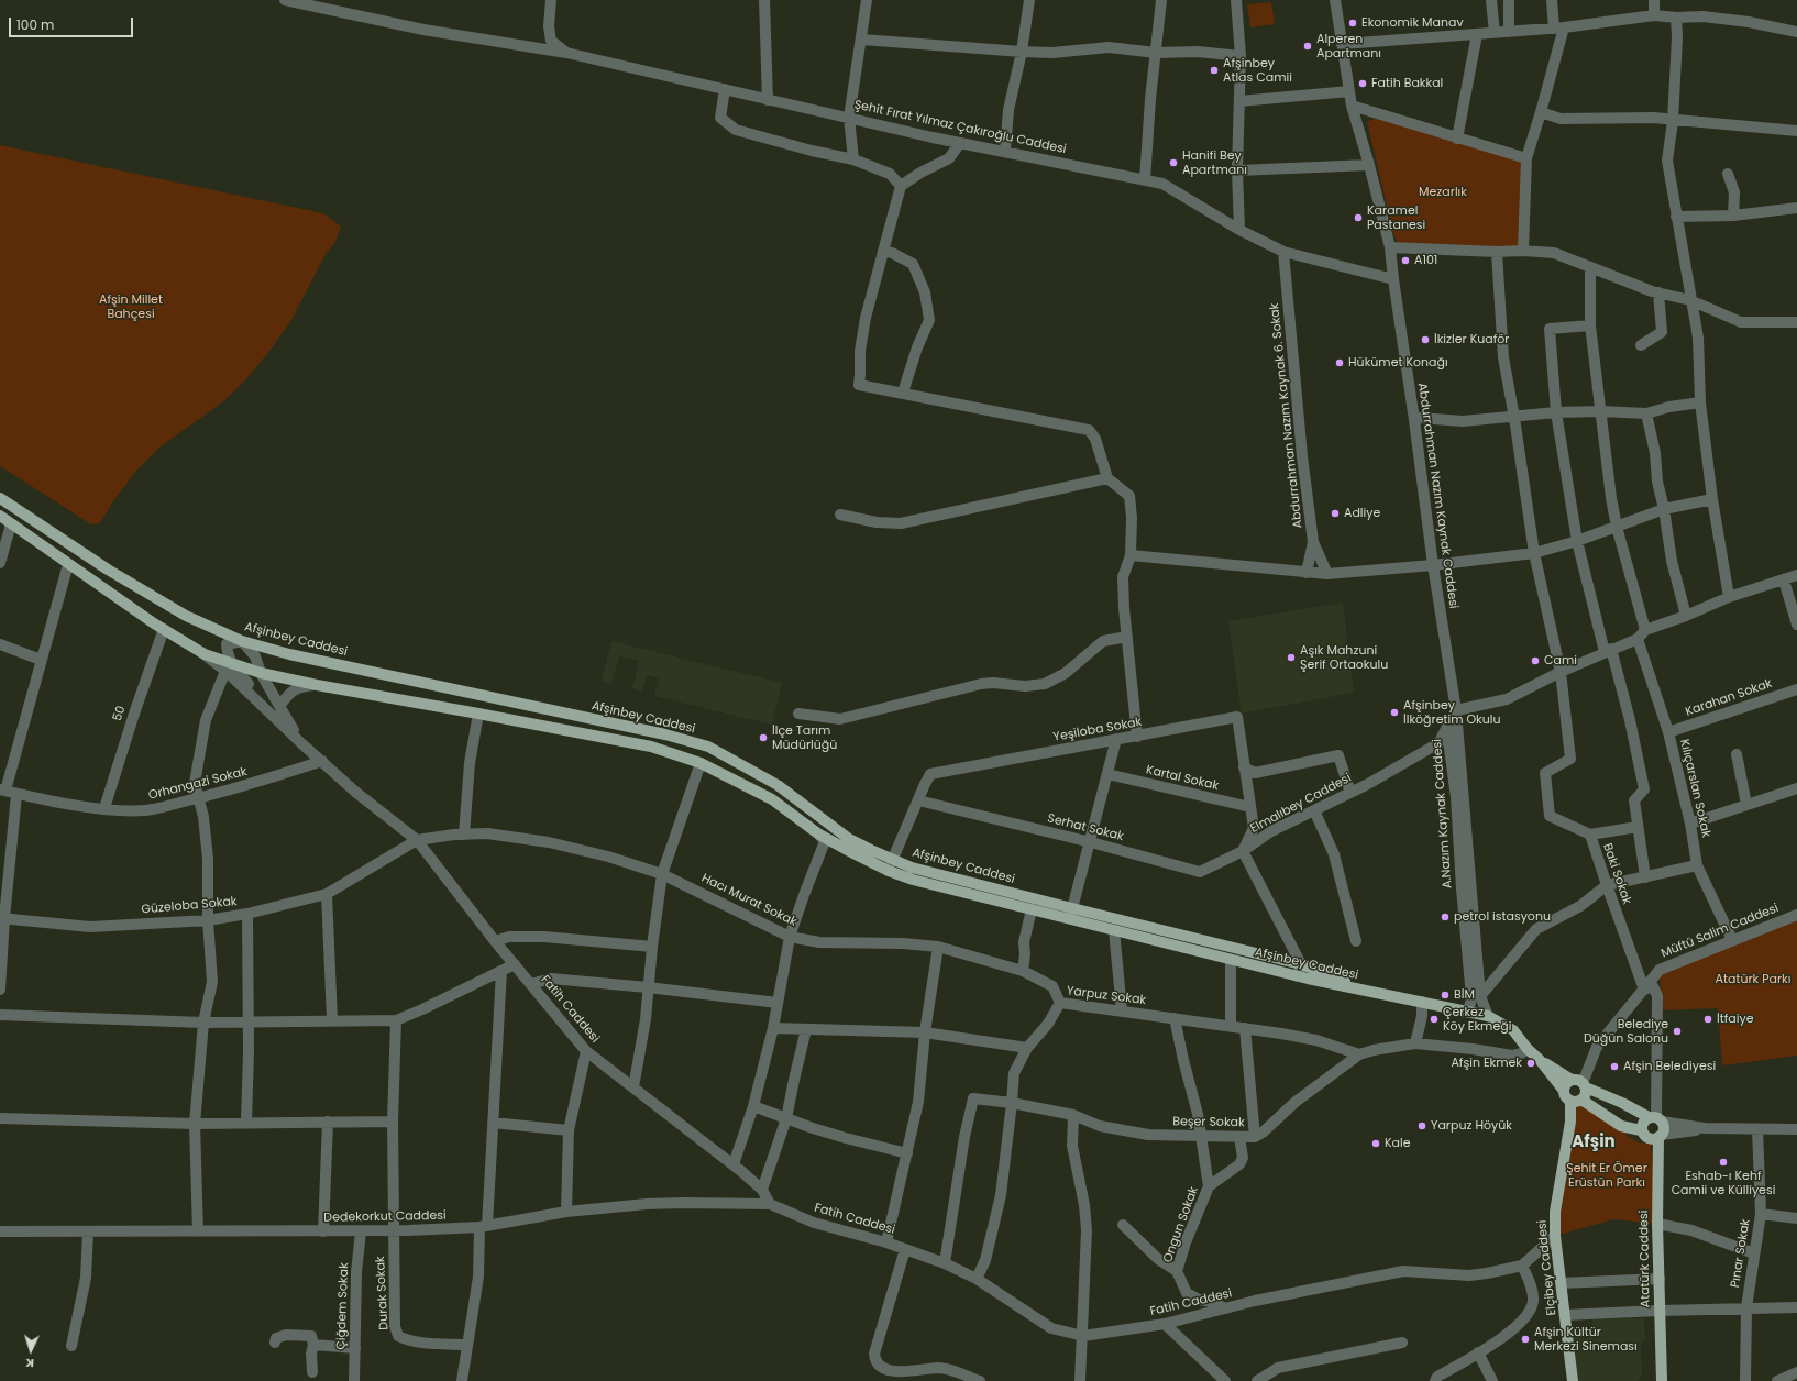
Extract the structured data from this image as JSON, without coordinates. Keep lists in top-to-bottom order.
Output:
{
  "streets": {
    "main road": ["Afşinbey Caddesi", "Atatürk Caddesi", "Elçibey Caddesi"],
    "street": [
      "Şehit Fırat Yılmaz Çakıroğlu Caddesi",
      "Abdurrahman Nazım Kaynak 6. Sokak",
      "Abdurrahman Nazım Kaynak Caddesi",
      "Karahan Sokak",
      "50",
      "Yeşiloba Sokak",
      "Kartal Sokak",
      "Orhangazi Sokak",
      "Kılıçarslan Sokak",
      "Elmalıbey Caddesi",
      "A.Nazım Kaynak Caddesi",
      "Serhat Sokak",
      "Baki Sokak",
      "Hacı Murat Sokak",
      "Güzeloba Sokak",
      "Müftü Salim Caddesi",
      "Yarpuz Sokak",
      "Fatih Caddesi",
      "Beşer Sokak",
      "Dedekorkut Caddesi",
      "Ongun Sokak",
      "Pınar Sokak",
      "Durak Sokak",
      "Çiğdem Sokak"
    ]
  },
  "crossings": [
    ["Şehit Fırat Yılmaz Çakıroğlu Caddesi", "Abdurrahman Nazım Kaynak 6. Sokak"],
    ["Şehit Fırat Yılmaz Çakıroğlu Caddesi", "Abdurrahman Nazım Kaynak Caddesi"],
    ["Abdurrahman Nazım Kaynak Caddesi", "Elmalıbey Caddesi"],
    ["Abdurrahman Nazım Kaynak Caddesi", "A.Nazım Kaynak Caddesi"],
    ["Afşinbey Caddesi", "50"],
    ["Afşinbey Caddesi", "Yeşiloba Sokak"],
    ["Afşinbey Caddesi", "A.Nazım Kaynak Caddesi"],
    ["Afşinbey Caddesi", "Fatih Caddesi"],
    ["Afşinbey Caddesi", "Beşer Sokak"],
    ["Karahan Sokak", "Kılıçarslan Sokak"],
    ["50", "Orhangazi Sokak"],
    ["Yeşiloba Sokak", "Kartal Sokak"],
    ["Yeşiloba Sokak", "Serhat Sokak"],
    ["Orhangazi Sokak", "Fatih Caddesi"],
    ["Kılıçarslan Sokak", "Müftü Salim Caddesi"],
    ["Elmalıbey Caddesi", "A.Nazım Kaynak Caddesi"],
    ["Elmalıbey Caddesi", "Serhat Sokak"],
    ["Baki Sokak", "Müftü Salim Caddesi"],
    ["Hacı Murat Sokak", "Güzeloba Sokak"],
    ["Hacı Murat Sokak", "Yarpuz Sokak"],
    ["Hacı Murat Sokak", "Fatih Caddesi"],
    ["Güzeloba Sokak", "Fatih Caddesi"],
    ["Müftü Salim Caddesi", "Elçibey Caddesi"],
    ["Yarpuz Sokak", "Fatih Caddesi"],
    ["Yarpuz Sokak", "Beşer Sokak"],
    ["Yarpuz Sokak", "Ongun Sokak"],
    ["Fatih Caddesi", "Beşer Sokak"],
    ["Fatih Caddesi", "Dedekorkut Caddesi"],
    ["Fatih Caddesi", "Ongun Sokak"],
    ["Fatih Caddesi", "Elçibey Caddesi"],
    ["Beşer Sokak", "Ongun Sokak"],
    ["Dedekorkut Caddesi", "Durak Sokak"],
    ["Dedekorkut Caddesi", "Çiğdem Sokak"]
  ],
  "districts": ["Afşin"],
  "parks": [
    "Mezarlık",
    "Afşin Millet Bahçesi",
    "Atatürk Parkı",
    "Şehit Er Ömer Erüstün Parkı"
  ],
  "places": [
    "Ekonomik Manav",
    "Alperen Apartmanı",
    "Afşinbey Atlas Camii",
    "Fatih Bakkal",
    "Hanifi Bey Apartmanı",
    "Karamel Pastanesi",
    "A101",
    "İkizler Kuaför",
    "Hükümet Konağı",
    "Adliye",
    "Aşık Mahzuni Şerif Ortaokulu",
    "Cami",
    "Afşinbey İlköğretim Okulu",
    "İlçe Tarım Müdürlüğü",
    "petrol istasyonu",
    "BİM",
    "Çerkez Köy Ekmeği",
    "İtfaiye",
    "Belediye Düğün Salonu",
    "Afşin Ekmek",
    "Afşin Belediyesi",
    "Yarpuz Höyük",
    "Kale",
    "Eshab-ı Kehf Camii ve Külliyesi",
    "Afşin Kültür Merkezi Sineması"
  ],
  "scale_bar": "100 m",
  "north": "bottom"
}
